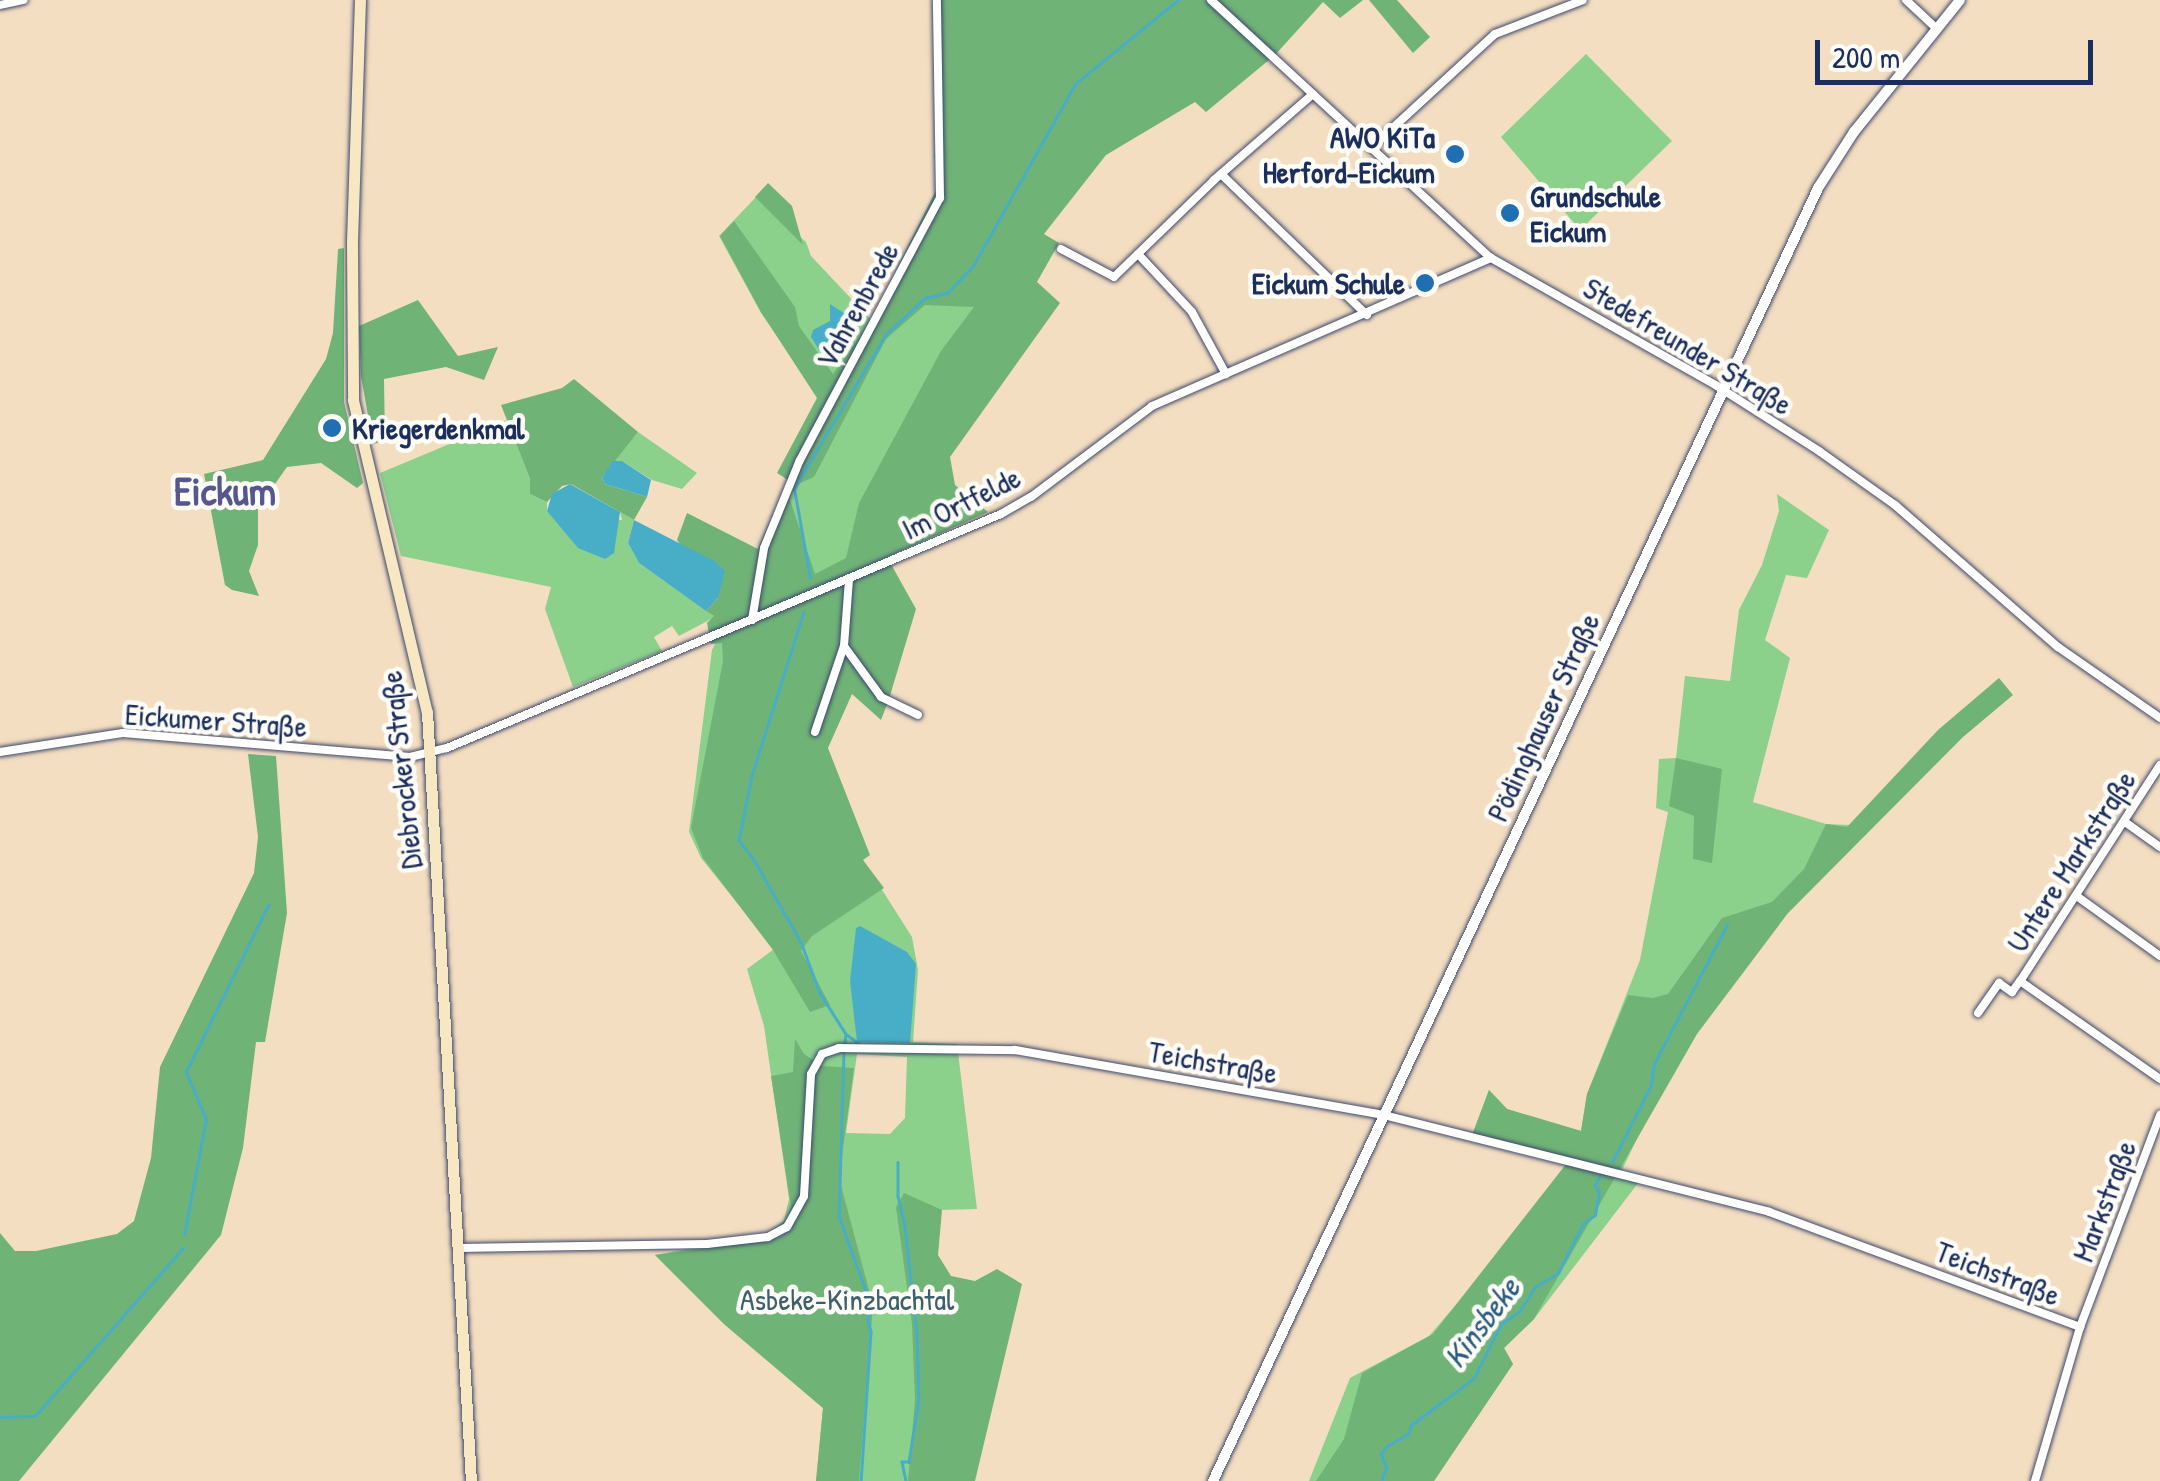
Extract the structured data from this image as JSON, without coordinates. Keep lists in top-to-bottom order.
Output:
{
  "streets": {
    "main road": ["Diebrocker Straße"],
    "street": [
      "Vahrenbrede",
      "Stedefreunder Straße",
      "Im Ortfelde",
      "Pödinghauser Straße",
      "Eickumer Straße",
      "Untere Markstraße",
      "Teichstraße",
      "Markstraße"
    ]
  },
  "crossings": [
    ["Vahrenbrede", "Im Ortfelde"],
    ["Stedefreunder Straße", "Im Ortfelde"],
    ["Stedefreunder Straße", "Pödinghauser Straße"],
    ["Im Ortfelde", "Eickumer Straße"],
    ["Im Ortfelde", "Diebrocker Straße"],
    ["Pödinghauser Straße", "Teichstraße"],
    ["Eickumer Straße", "Diebrocker Straße"],
    ["Diebrocker Straße", "Teichstraße"],
    ["Teichstraße", "Markstraße"]
  ],
  "districts": ["Eickum"],
  "water": ["Kinsbeke"],
  "parks": ["Asbeke-Kinzbachtal"],
  "places": [
    "AWO KiTa Herford-Eickum",
    "Grundschule Eickum",
    "Eickum Schule",
    "Kriegerdenkmal"
  ],
  "scale_bar": "200 m"
}
